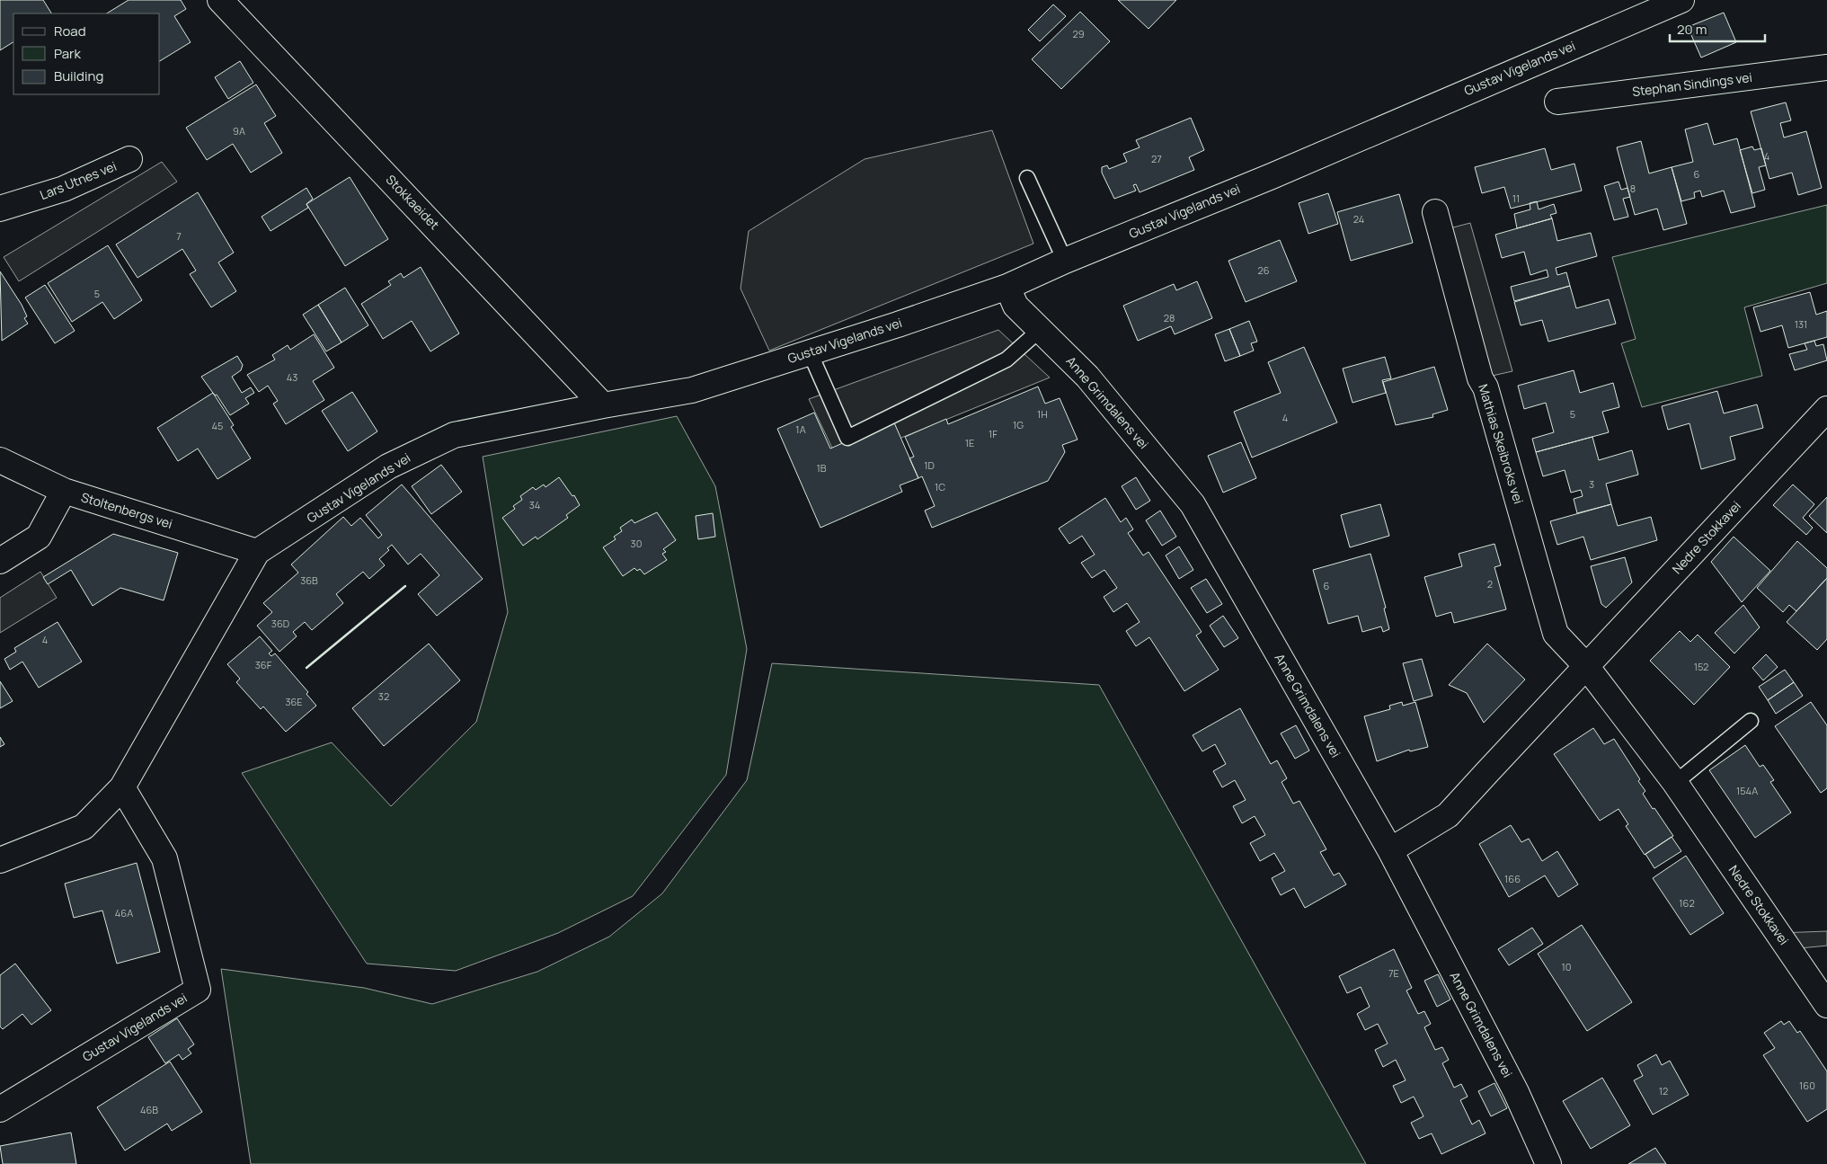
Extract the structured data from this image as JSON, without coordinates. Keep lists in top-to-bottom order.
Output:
{
  "streets": {
    "street": [
      "Gustav Vigelands vei",
      "Stephan Sindings vei",
      "Lars Utnes vei",
      "Stokkaeidet",
      "Anne Grimdalens vei",
      "Mathias Skeibroks vei",
      "Stoltenbergs vei",
      "Nedre Stokkavei"
    ]
  },
  "crossings": [
    ["Gustav Vigelands vei", "Stokkaeidet"],
    ["Gustav Vigelands vei", "Anne Grimdalens vei"],
    ["Gustav Vigelands vei", "Stoltenbergs vei"],
    ["Anne Grimdalens vei", "Nedre Stokkavei"],
    ["Mathias Skeibroks vei", "Nedre Stokkavei"]
  ],
  "house_numbers": [
    "29",
    "9A",
    "4",
    "27",
    "6",
    "8",
    "11",
    "24",
    "7",
    "26",
    "5",
    "28",
    "131",
    "43",
    "1H",
    "5",
    "4",
    "1G",
    "45",
    "1A",
    "1F",
    "1E",
    "1D",
    "1B",
    "3",
    "1C",
    "34",
    "30",
    "36B",
    "2",
    "6",
    "36D",
    "4",
    "36F",
    "152",
    "32",
    "36E",
    "154A",
    "166",
    "162",
    "46A",
    "10",
    "7E",
    "160",
    "12",
    "46B"
  ],
  "legend": ["Road", "Park", "Building"],
  "scale_bar": "20 m"
}
